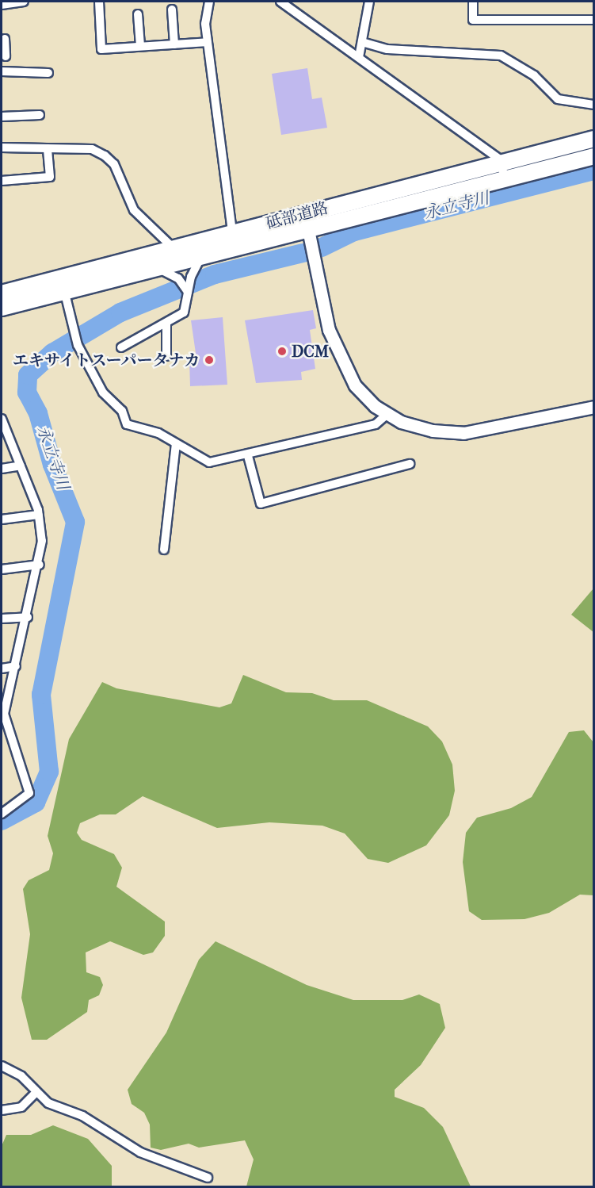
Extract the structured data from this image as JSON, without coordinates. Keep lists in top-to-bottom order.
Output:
{
  "streets": {
    "highway": ["砥部道路"]
  },
  "water": ["永立寺川"],
  "places": ["DCM", "エキサイトスーパータナカ"]
}
